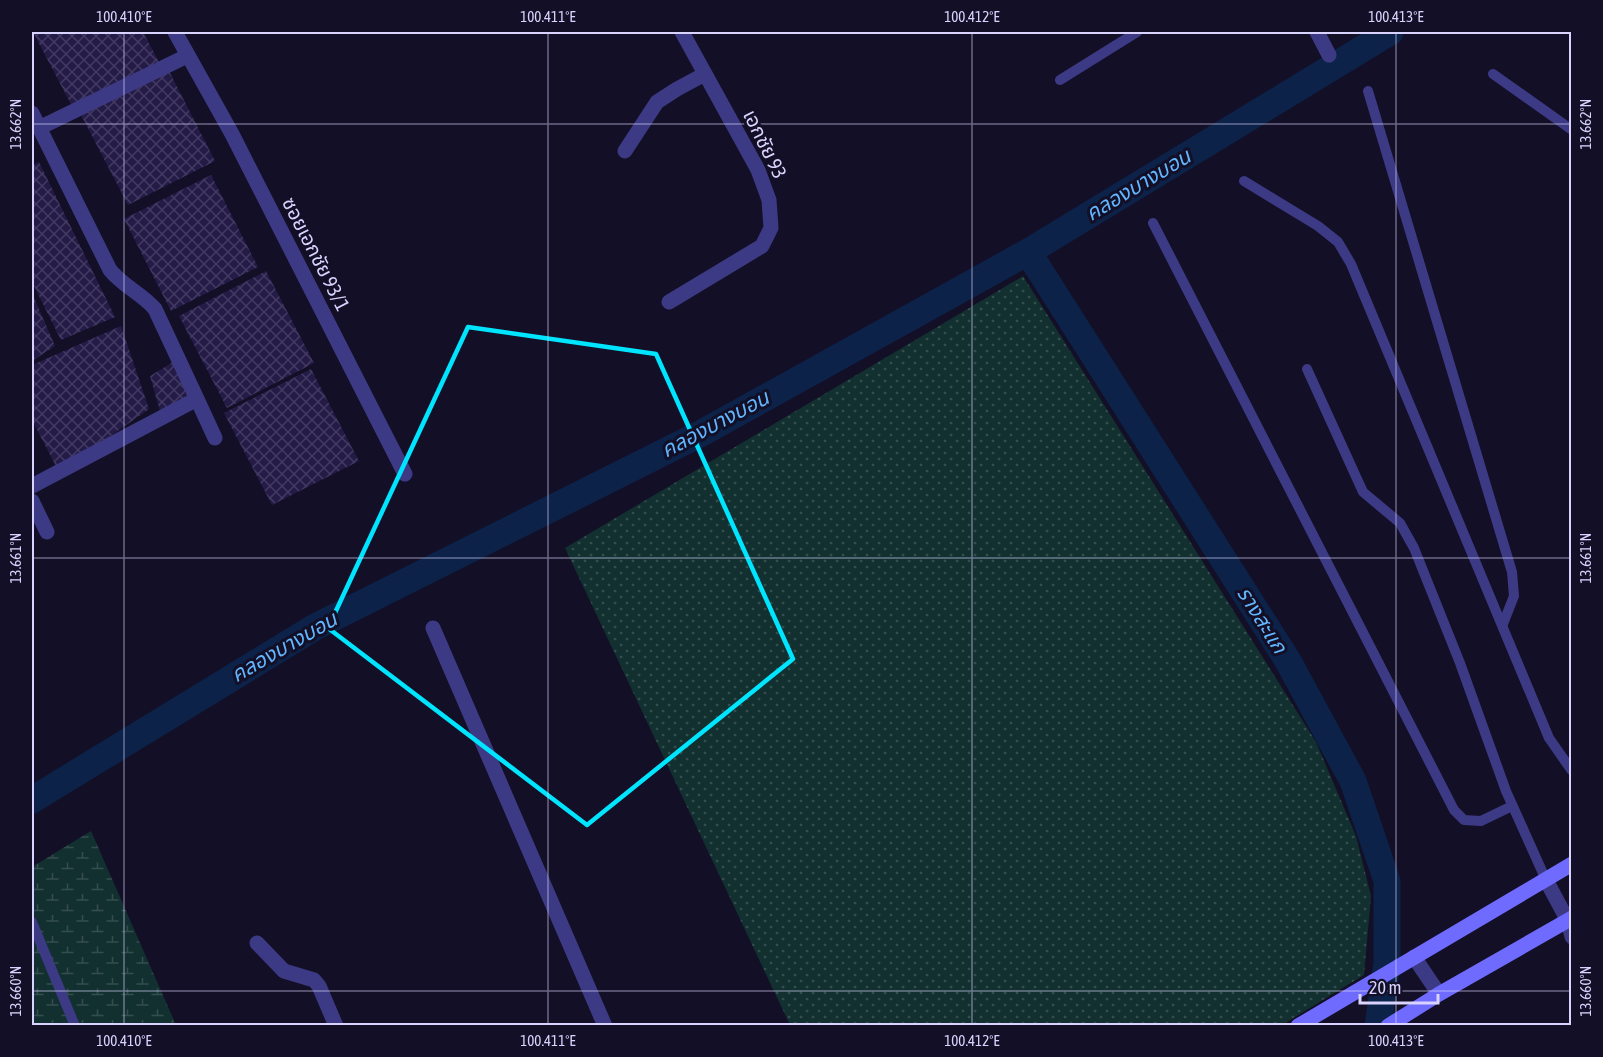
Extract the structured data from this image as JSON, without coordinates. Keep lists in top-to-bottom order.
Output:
{
  "streets": {
    "street": ["เอกชัย 93", "ซอยเอกชัย 93/1"]
  },
  "water": ["คลองบางบอน", "รางสะแก"],
  "scale_bar": "20 m",
  "coordinates": [
    "100.410°E",
    "100.411°E",
    "100.412°E",
    "100.413°E",
    "13.662°N",
    "13.661°N",
    "13.660°N"
  ]
}
